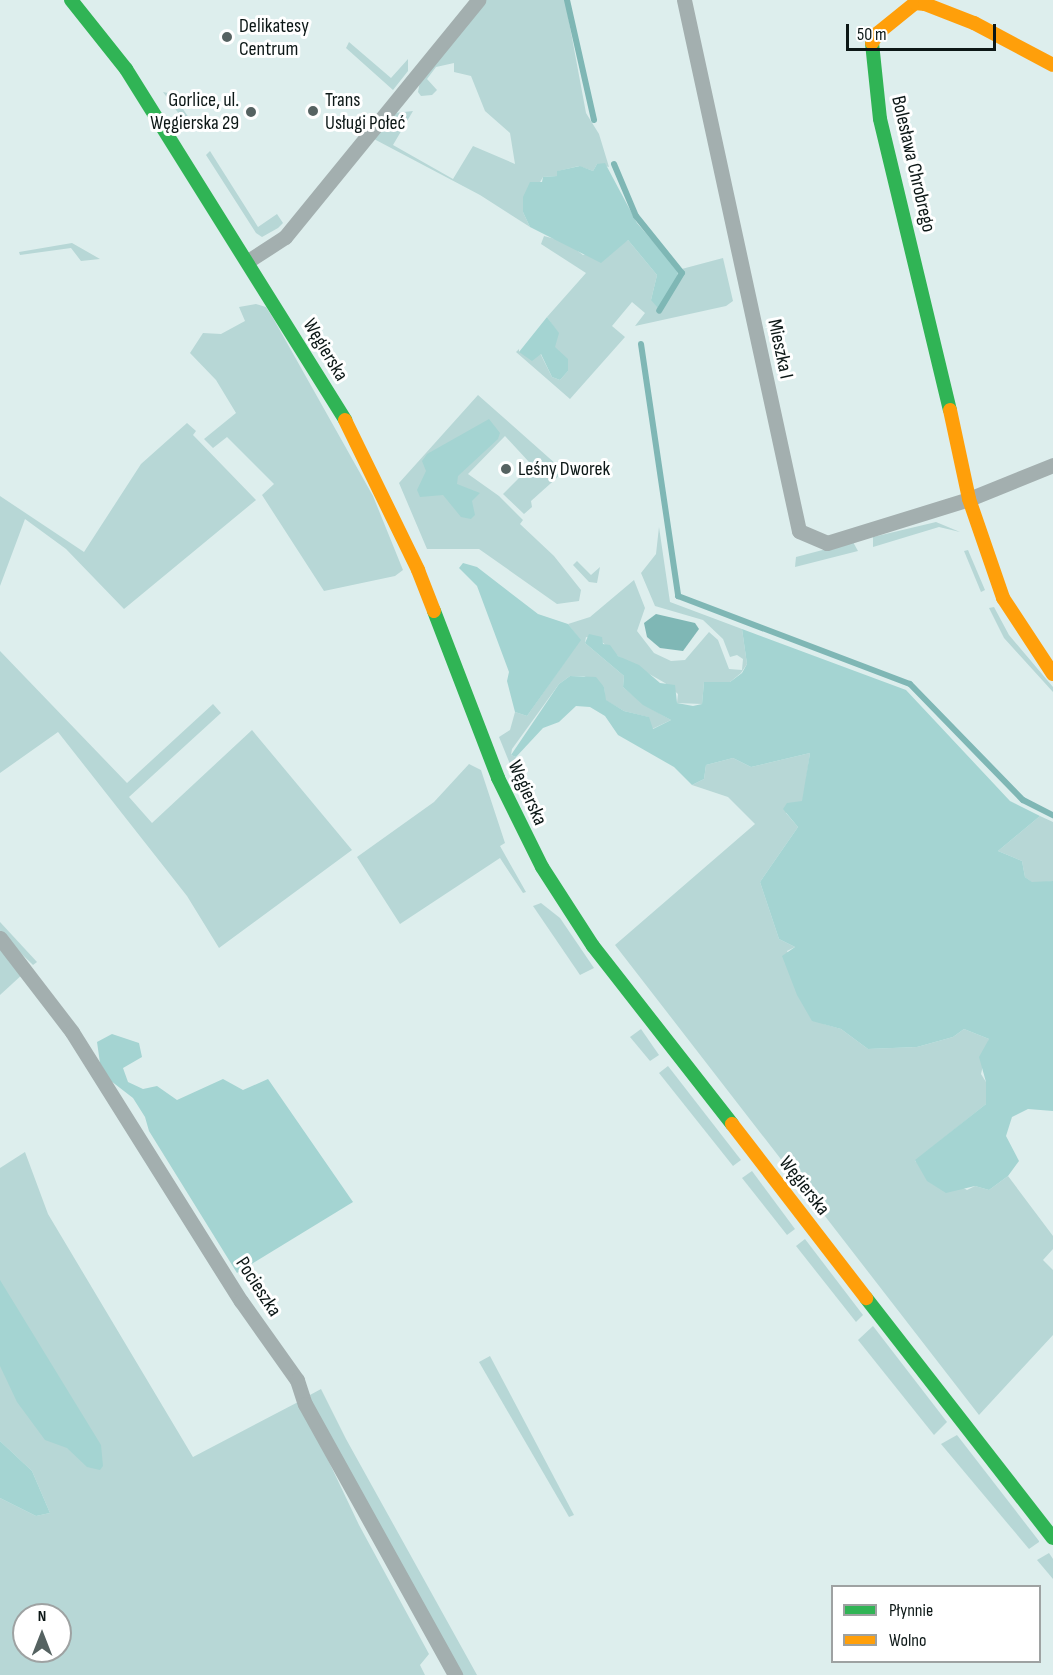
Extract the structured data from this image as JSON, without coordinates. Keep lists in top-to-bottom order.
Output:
{
  "streets": {
    "main road": ["Bolesława Chrobrego", "Węgierska"],
    "street": ["Mieszka I", "Pocieszka"]
  },
  "crossings": [
    ["Bolesława Chrobrego", "Mieszka I"]
  ],
  "places": [
    "Delikatesy Centrum",
    "Trans Usługi Połeć",
    "Gorlice, ul. Węgierska 29",
    "Leśny Dworek"
  ],
  "legend": ["Płynnie", "Wolno"],
  "scale_bar": "50 m",
  "north": "top"
}
